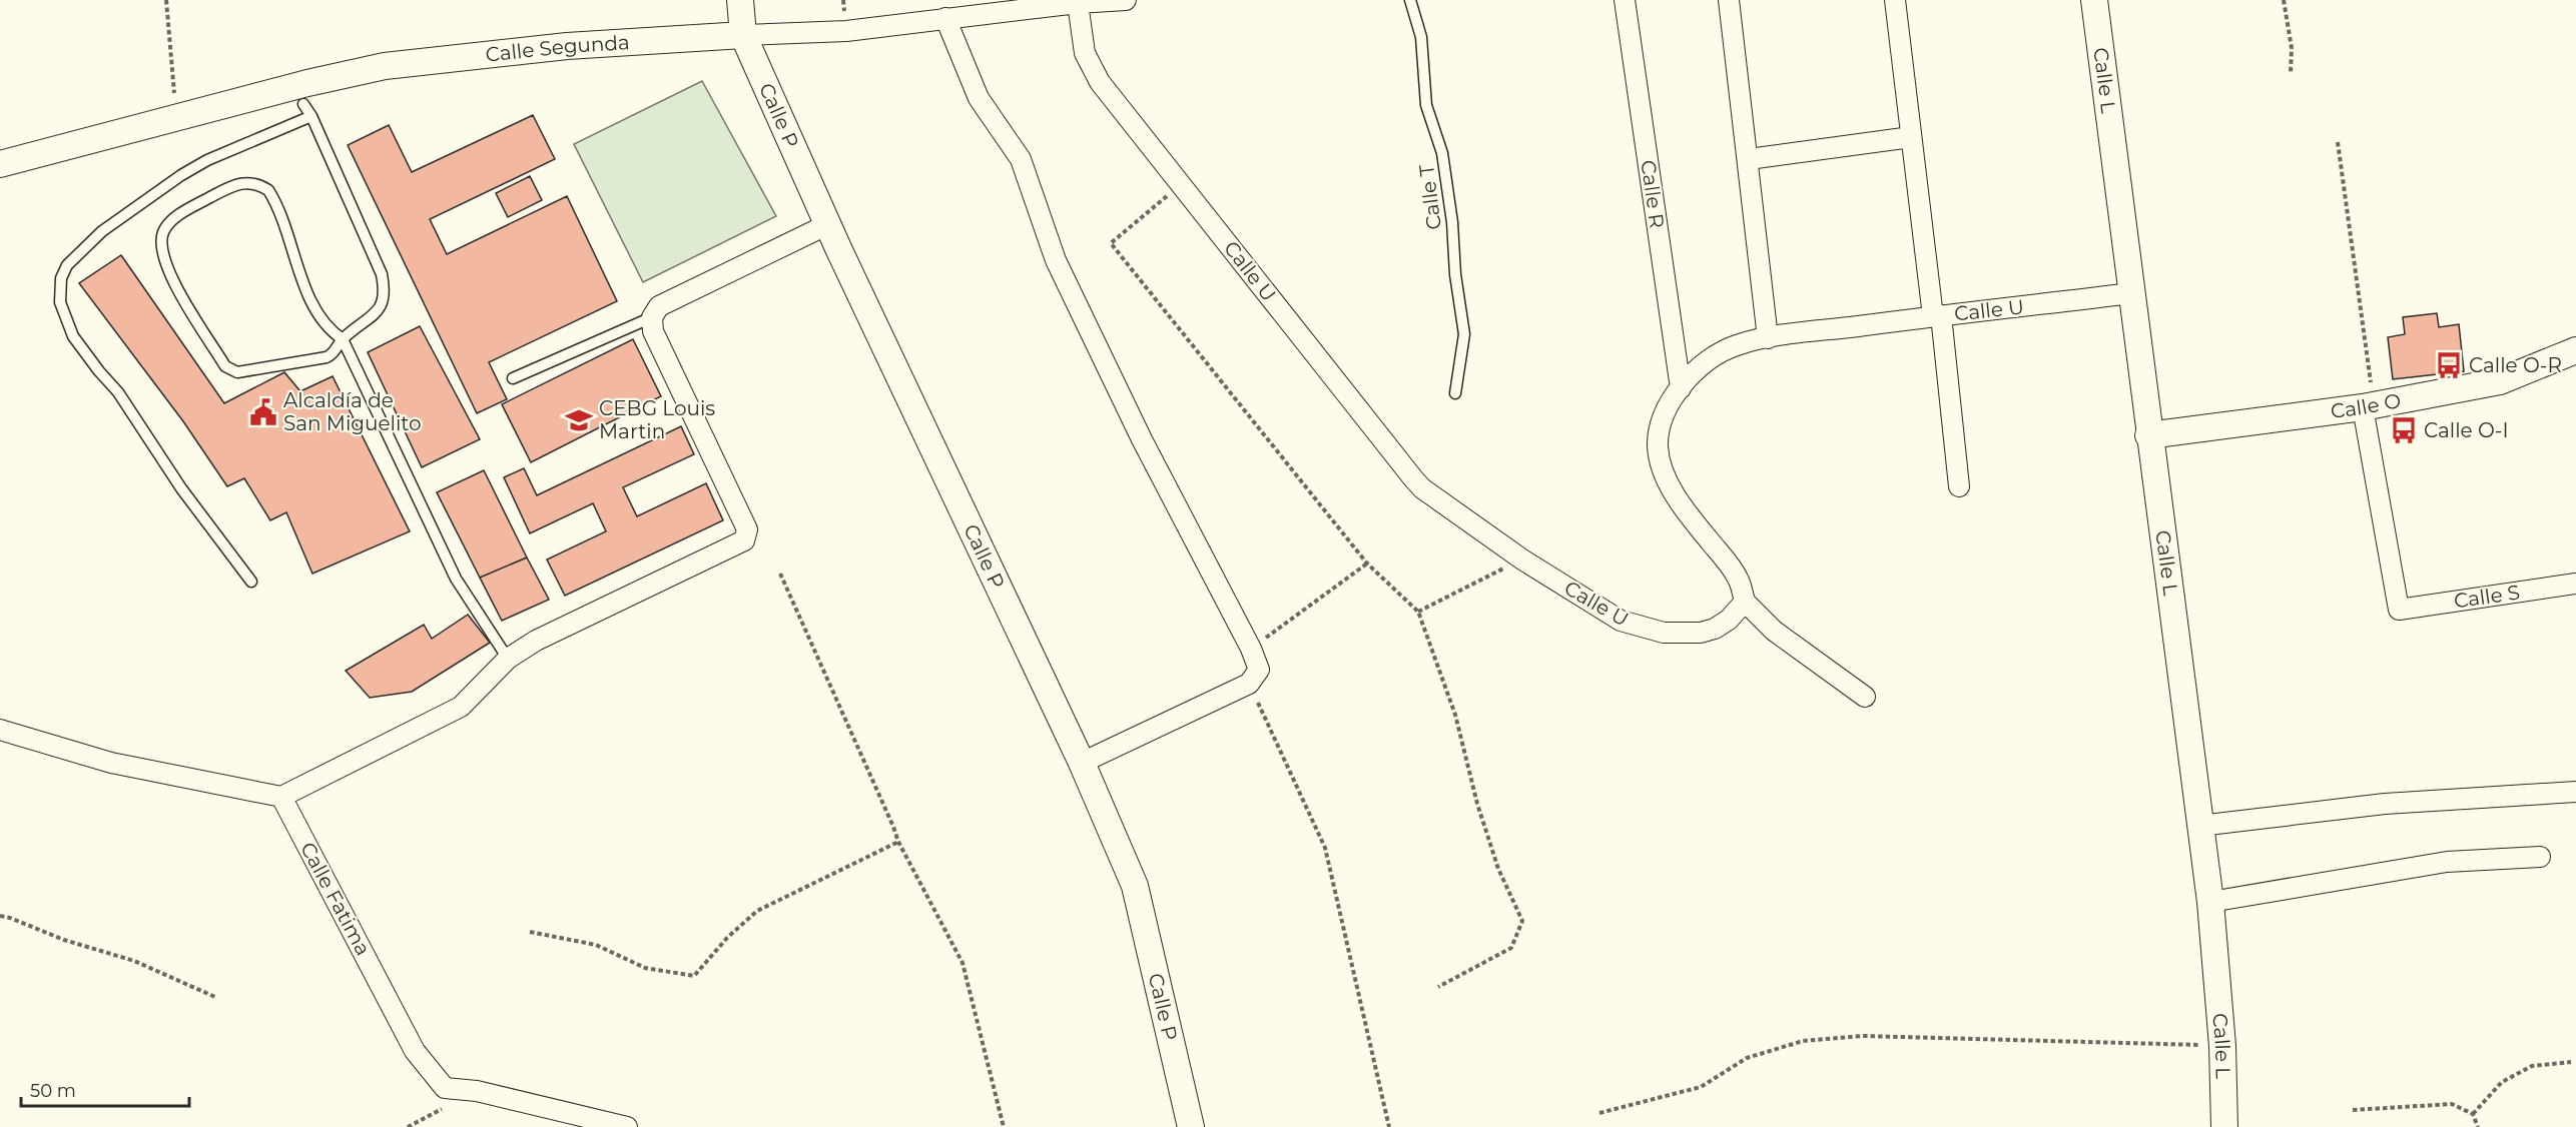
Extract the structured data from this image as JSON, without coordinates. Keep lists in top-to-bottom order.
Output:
{
  "streets": {
    "street": [
      "Calle Segunda",
      "Calle L",
      "Calle P",
      "Calle R",
      "Calle U",
      "Calle O",
      "Calle S",
      "Calle Fatima"
    ],
    "lane": ["Calle T"]
  },
  "crossings": [
    ["Calle Segunda", "Calle P"],
    ["Calle Segunda", "Calle U"],
    ["Calle L", "Calle U"],
    ["Calle L", "Calle O"],
    ["Calle R", "Calle U"],
    ["Calle O", "Calle S"]
  ],
  "places": {
    "bus stop": ["Calle O-R", "Calle O-I"],
    "public building": ["Alcaldía de San Miguelito"],
    "school or university": ["CEBG Louis Martin"]
  },
  "scale_bar": "50 m"
}
